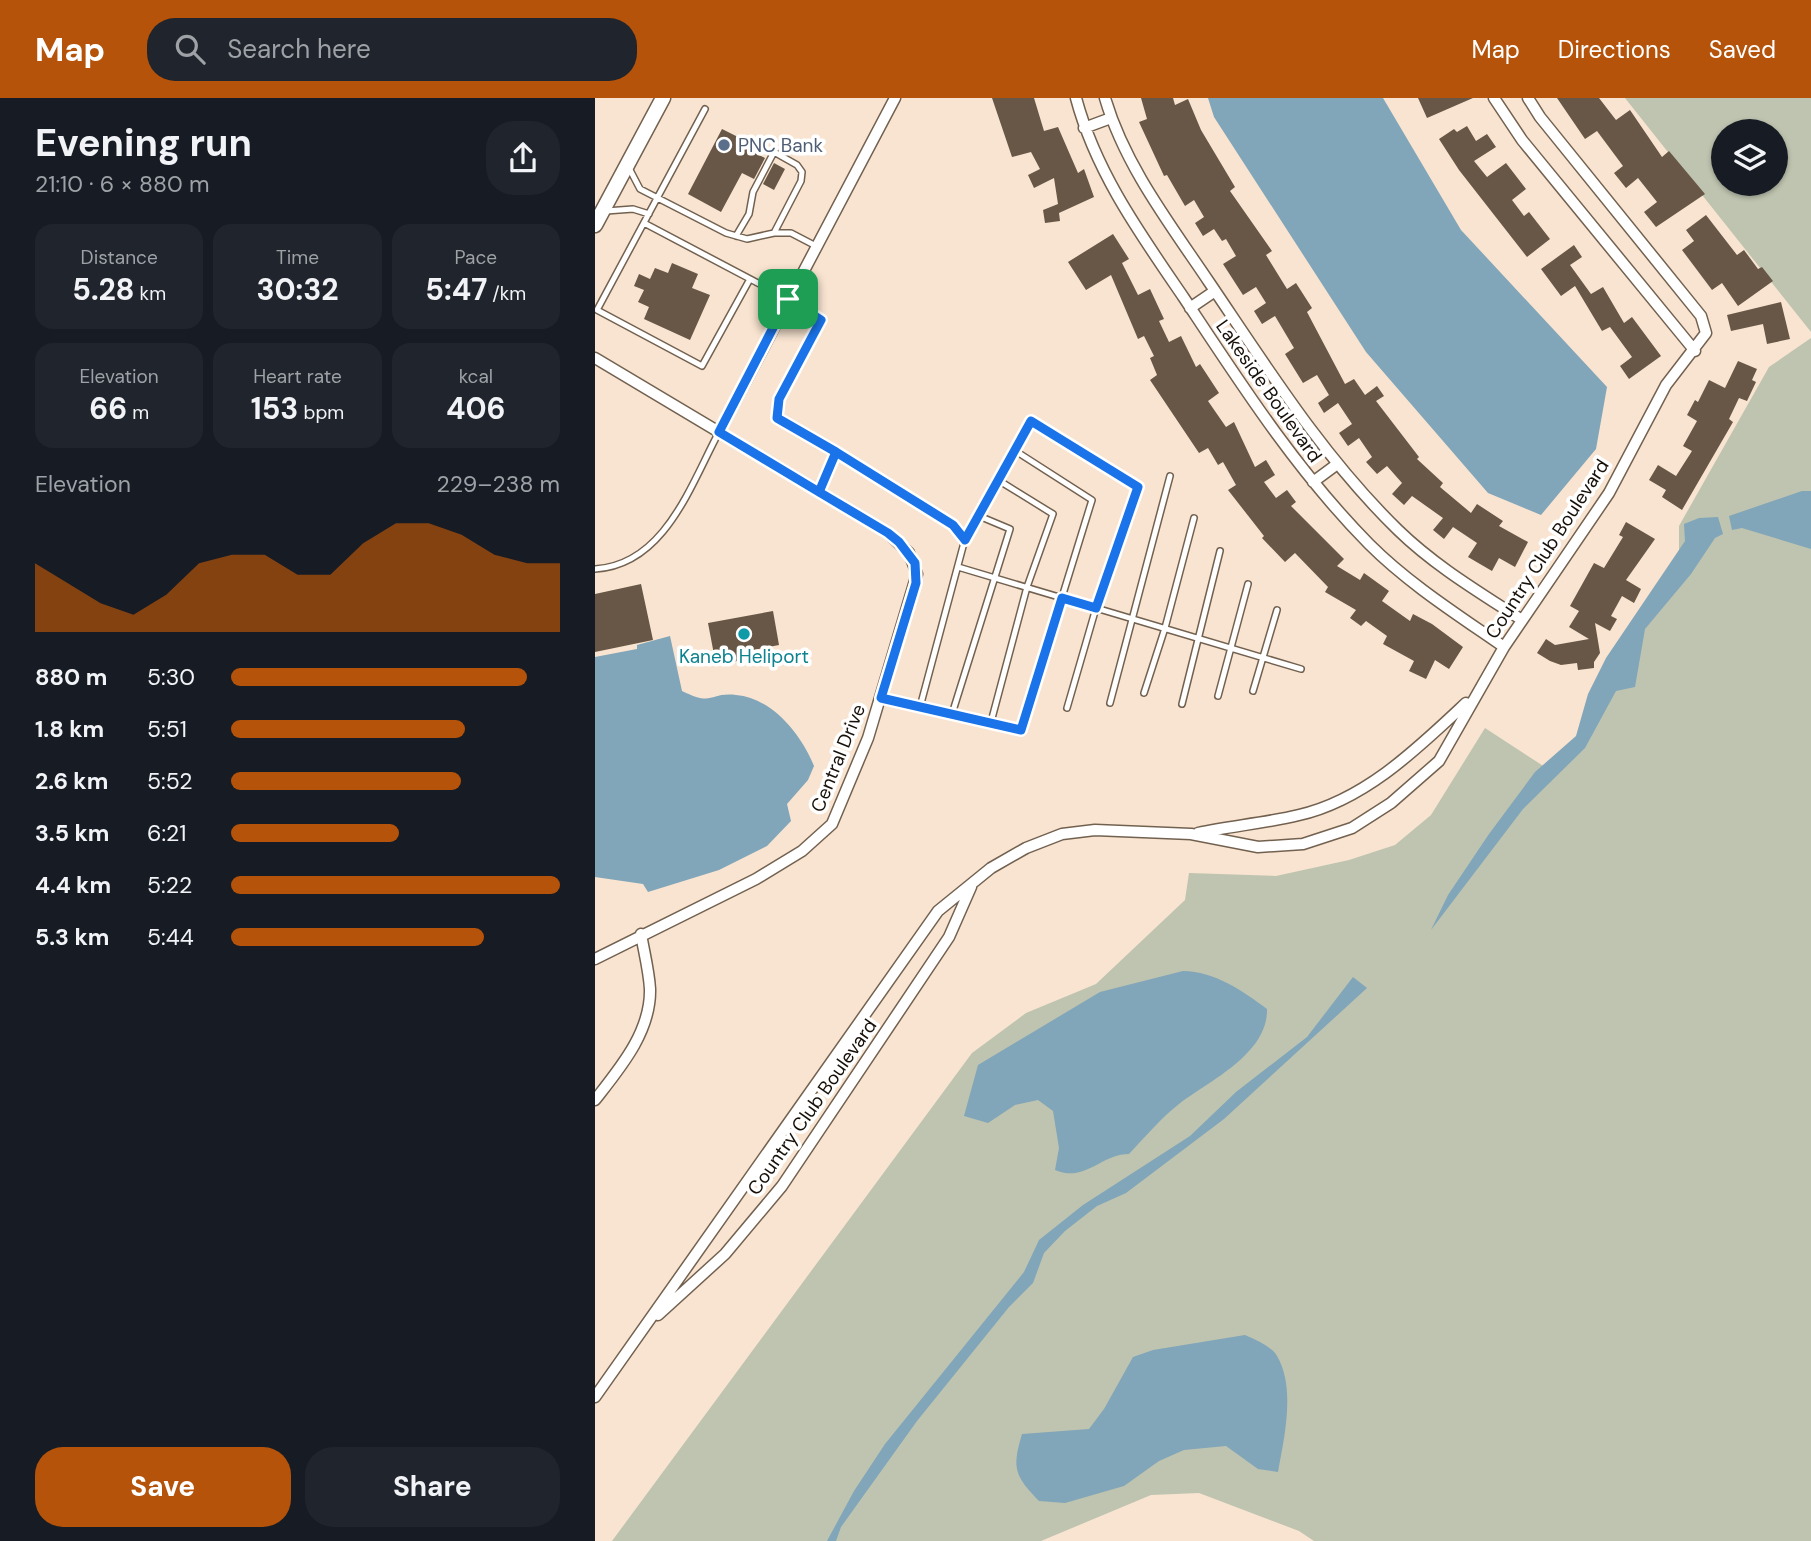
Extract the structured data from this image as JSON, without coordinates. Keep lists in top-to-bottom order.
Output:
{
  "streets": {
    "street": ["Lakeside Boulevard", "Country Club Boulevard", "Central Drive"]
  },
  "crossings": [
    ["Lakeside Boulevard", "Country Club Boulevard"]
  ],
  "places": ["PNC Bank", "Kaneb Heliport"],
  "page": {
    "header": "Map",
    "search": "Search here",
    "nav": ["Map", "Directions", "Saved"],
    "heading": ["Evening run", "21:10 · 6 × 880 m"],
    "stats": [
      ["Distance", "5.28 km"],
      ["Time", "30:32"],
      ["Pace", "5:47 /km"],
      ["Elevation", "66 m"],
      ["Heart rate", "153 bpm"],
      ["kcal", "406"]
    ],
    "chart": ["Elevation", "229–238 m"],
    "list": [
      {
        "name": "880 m",
        "note": "5:30"
      },
      {
        "name": "1.8 km",
        "note": "5:51"
      },
      {
        "name": "2.6 km",
        "note": "5:52"
      },
      {
        "name": "3.5 km",
        "note": "6:21"
      },
      {
        "name": "4.4 km",
        "note": "5:22"
      },
      {
        "name": "5.3 km",
        "note": "5:44"
      }
    ],
    "buttons": ["Save", "Share"]
  }
}
